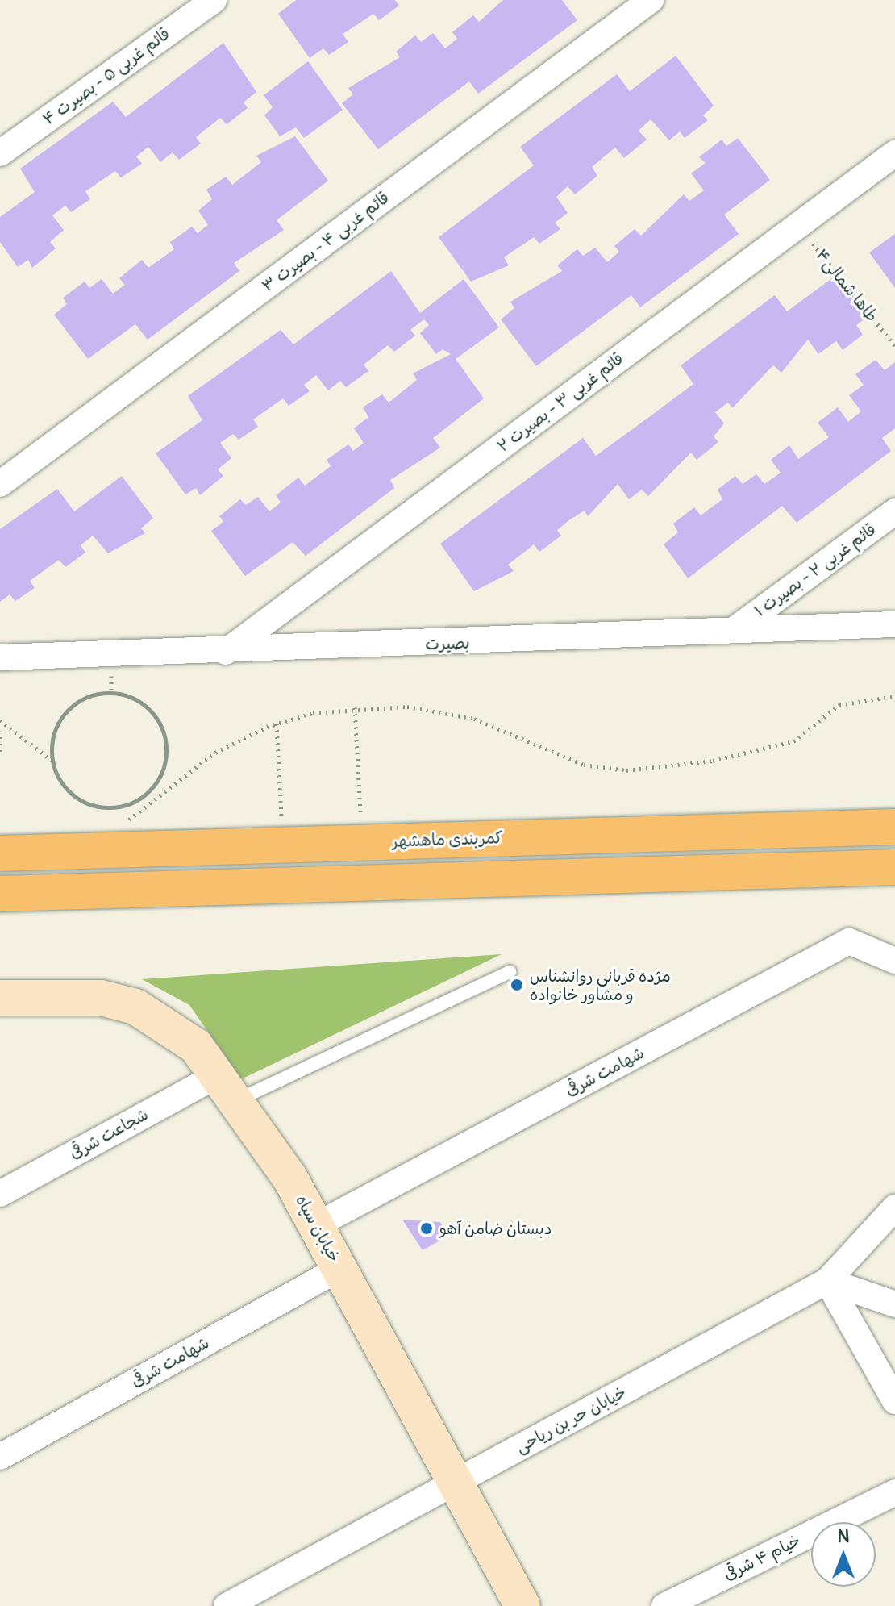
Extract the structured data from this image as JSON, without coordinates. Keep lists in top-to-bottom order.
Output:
{
  "streets": {
    "main road": ["کمربندی ماهشهر"],
    "street": [
      "قائم غربی ۵ - بصیرت ۴",
      "قائم غربی ۴ - بصیرت ۳",
      "قائم غربی ۳ - بصیرت ۲",
      "قائم غربی ۲ - بصیرت ۱",
      "بصیرت",
      "شهامت شرقی",
      "شجاعت شرقی",
      "خیابان سپاه",
      "خیابان حر بن ریاحی",
      "خیام ۴ شرقی"
    ],
    "path": ["طاها شمالی۴"]
  },
  "crossings": [
    ["طاها شمالی۴", "قائم غربی ۳ - بصیرت ۲"],
    ["قائم غربی ۳ - بصیرت ۲", "بصیرت"],
    ["قائم غربی ۲ - بصیرت ۱", "بصیرت"],
    ["شهامت شرقی", "خیابان سپاه"],
    ["شجاعت شرقی", "خیابان سپاه"],
    ["خیابان سپاه", "خیابان حر بن ریاحی"]
  ],
  "places": ["مژده قربانی روانشناس و مشاور خانواده", "دبستان ضامن آهو"],
  "north": "top"
}
